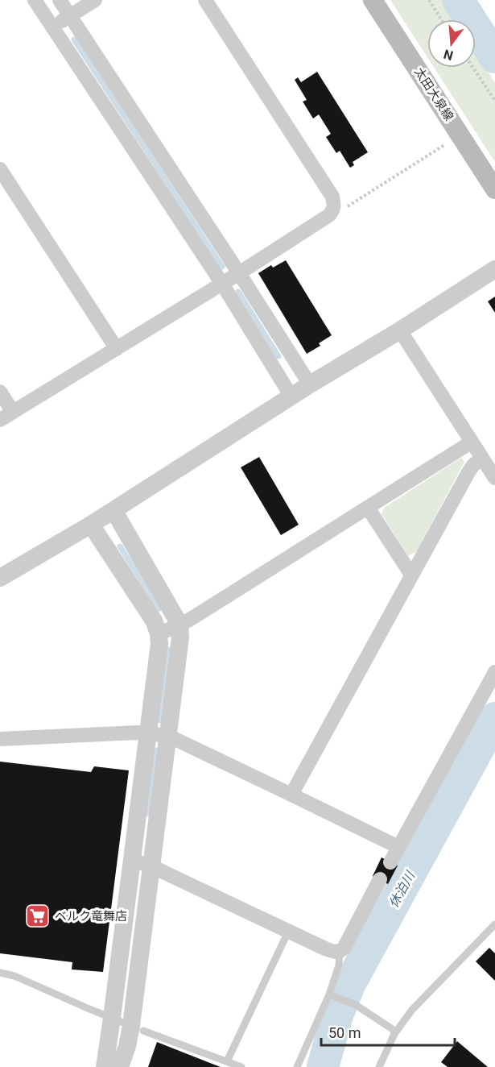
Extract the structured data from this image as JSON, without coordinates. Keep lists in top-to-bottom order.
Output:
{
  "streets": {
    "main road": ["太田大泉線"]
  },
  "water": ["休泊川"],
  "places": {
    "supermarket": ["ベルク竜舞店"]
  },
  "scale_bar": "50 m",
  "north": "bottom"
}
